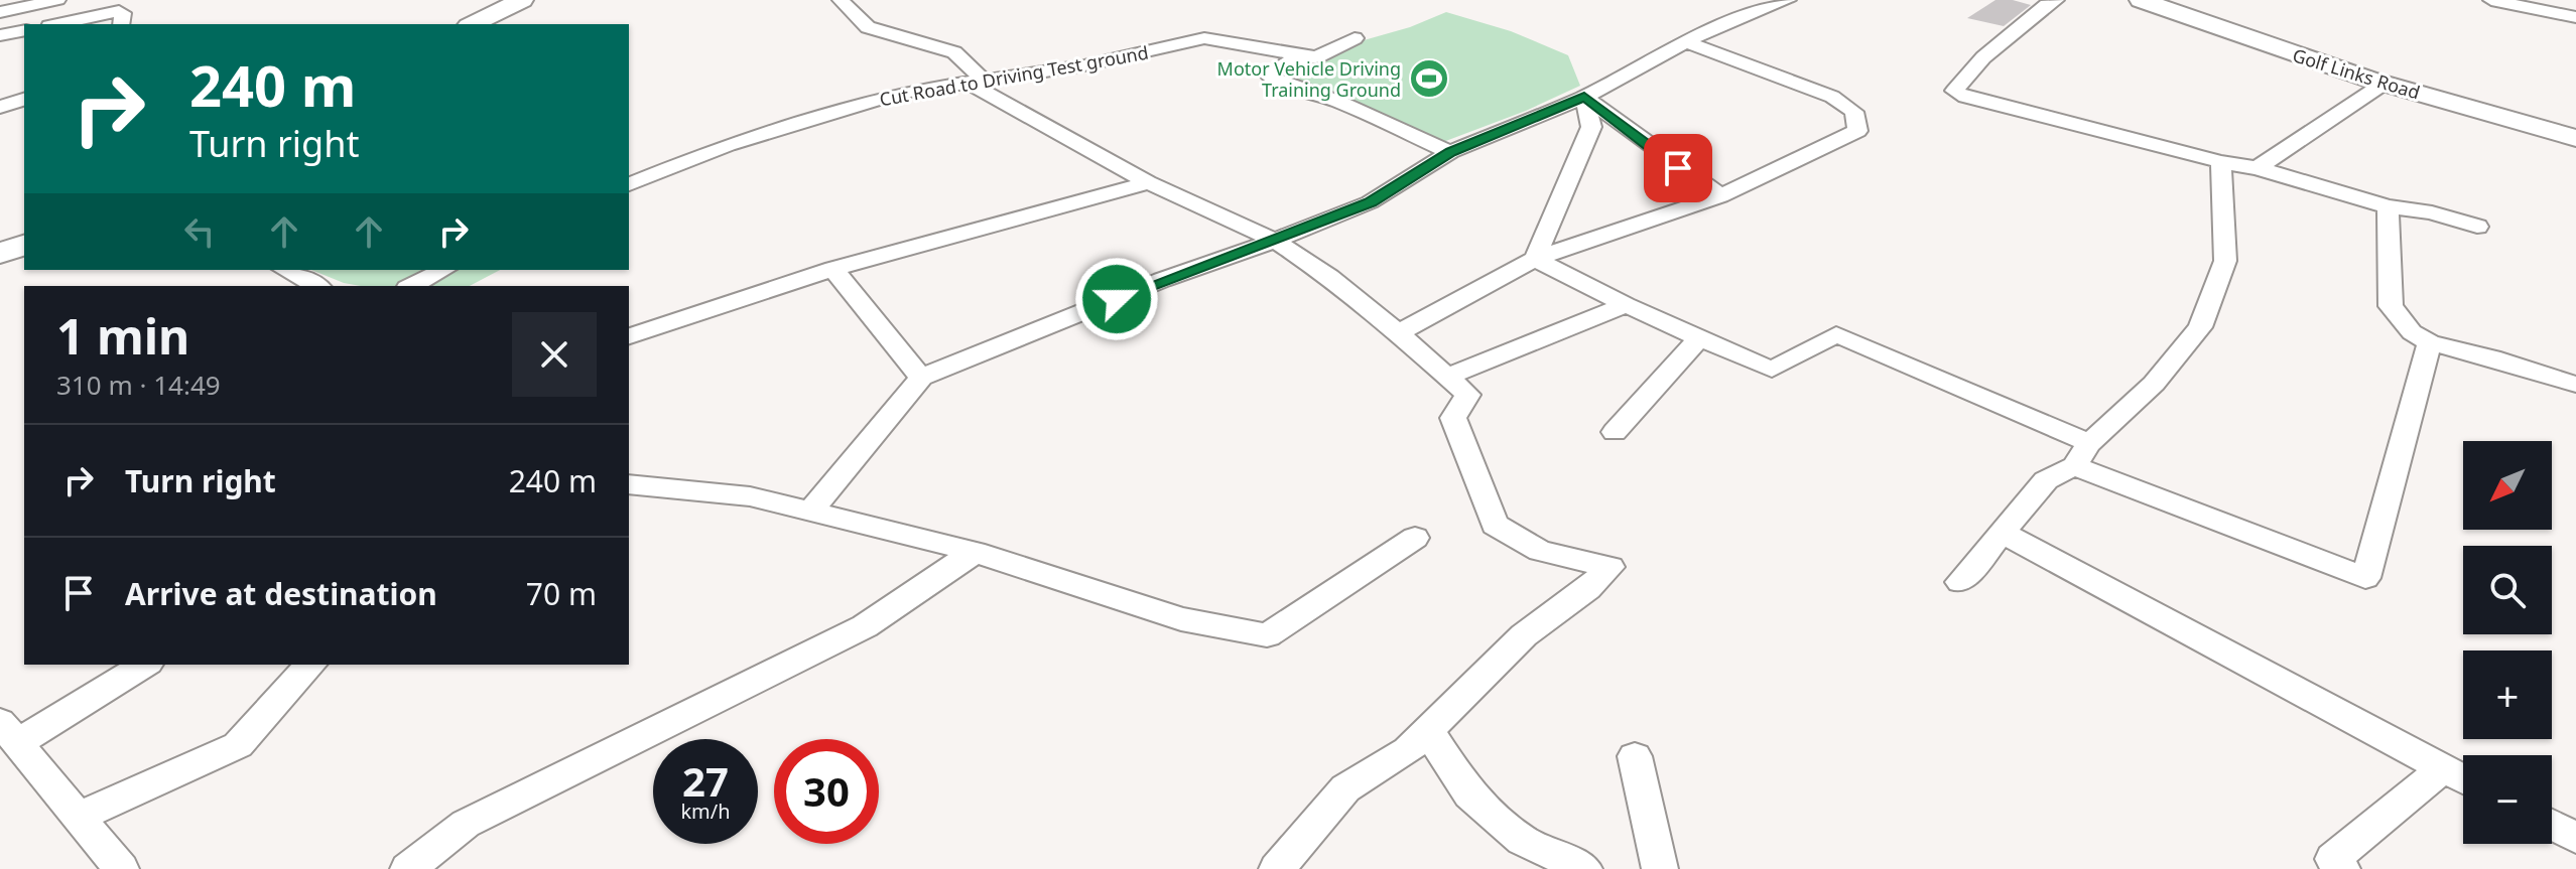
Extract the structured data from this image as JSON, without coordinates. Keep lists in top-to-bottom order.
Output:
{
  "streets": {
    "main road": ["Golf Links Road"],
    "street": ["Cut Road to Driving Test ground"]
  },
  "places": {
    "sports": ["Motor Vehicle Driving Training Ground"]
  },
  "north": "bottom left",
  "page": {
    "turn": ["240 m", "Turn right"],
    "heading": ["1 min", "310 m · 14:49"],
    "list": [
      {
        "name": "Turn right",
        "value": "240 m"
      },
      {
        "name": "Arrive at destination",
        "value": "70 m"
      }
    ],
    "map_buttons": ["+", "−"],
    "speed": "27 km/h",
    "limit": "30"
  }
}
